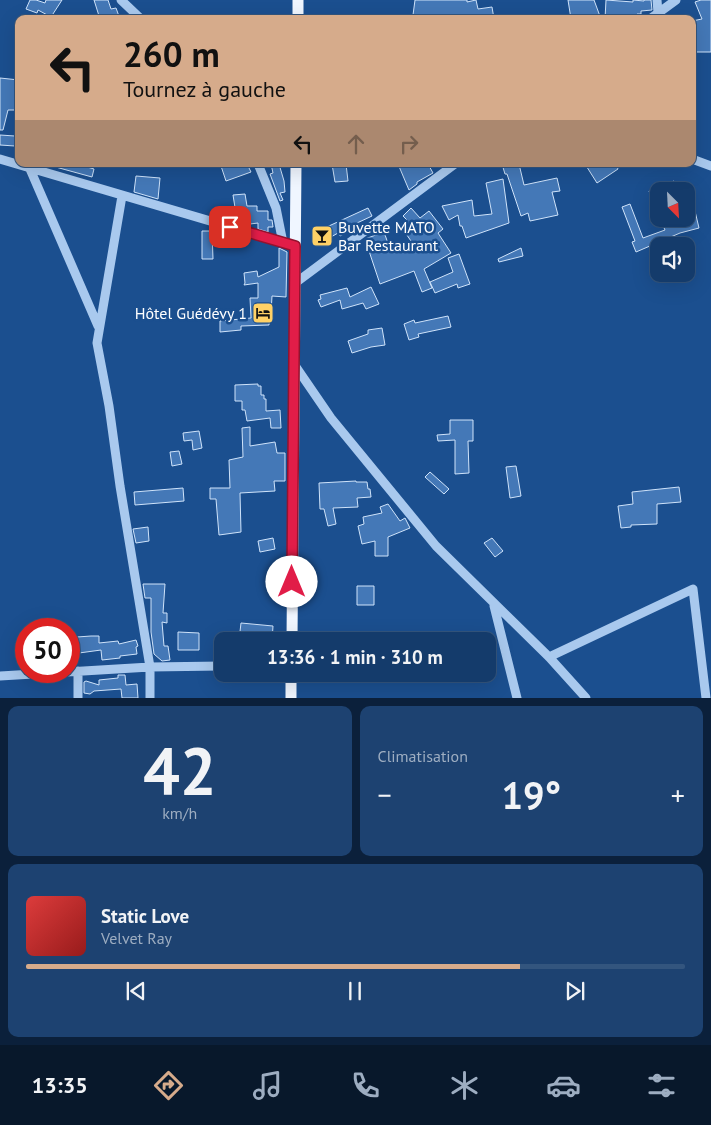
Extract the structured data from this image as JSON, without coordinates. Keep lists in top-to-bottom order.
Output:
{
  "places": {
    "bar": ["Buvette MATO Bar Restaurant"],
    "hotel": ["Hôtel Guédévy 1"]
  },
  "north": "bottom right",
  "page": {
    "turn": ["260 m", "Tournez à gauche"],
    "limit": "50",
    "trip": "13:36 · 1 min · 310 m",
    "tile": [
      ["42", "km/h"],
      "Climatisation"
    ],
    "heat": ["−", "19°", "+"],
    "song": ["Static Love", "Velvet Ray"],
    "tabs": "13:35"
  }
}
